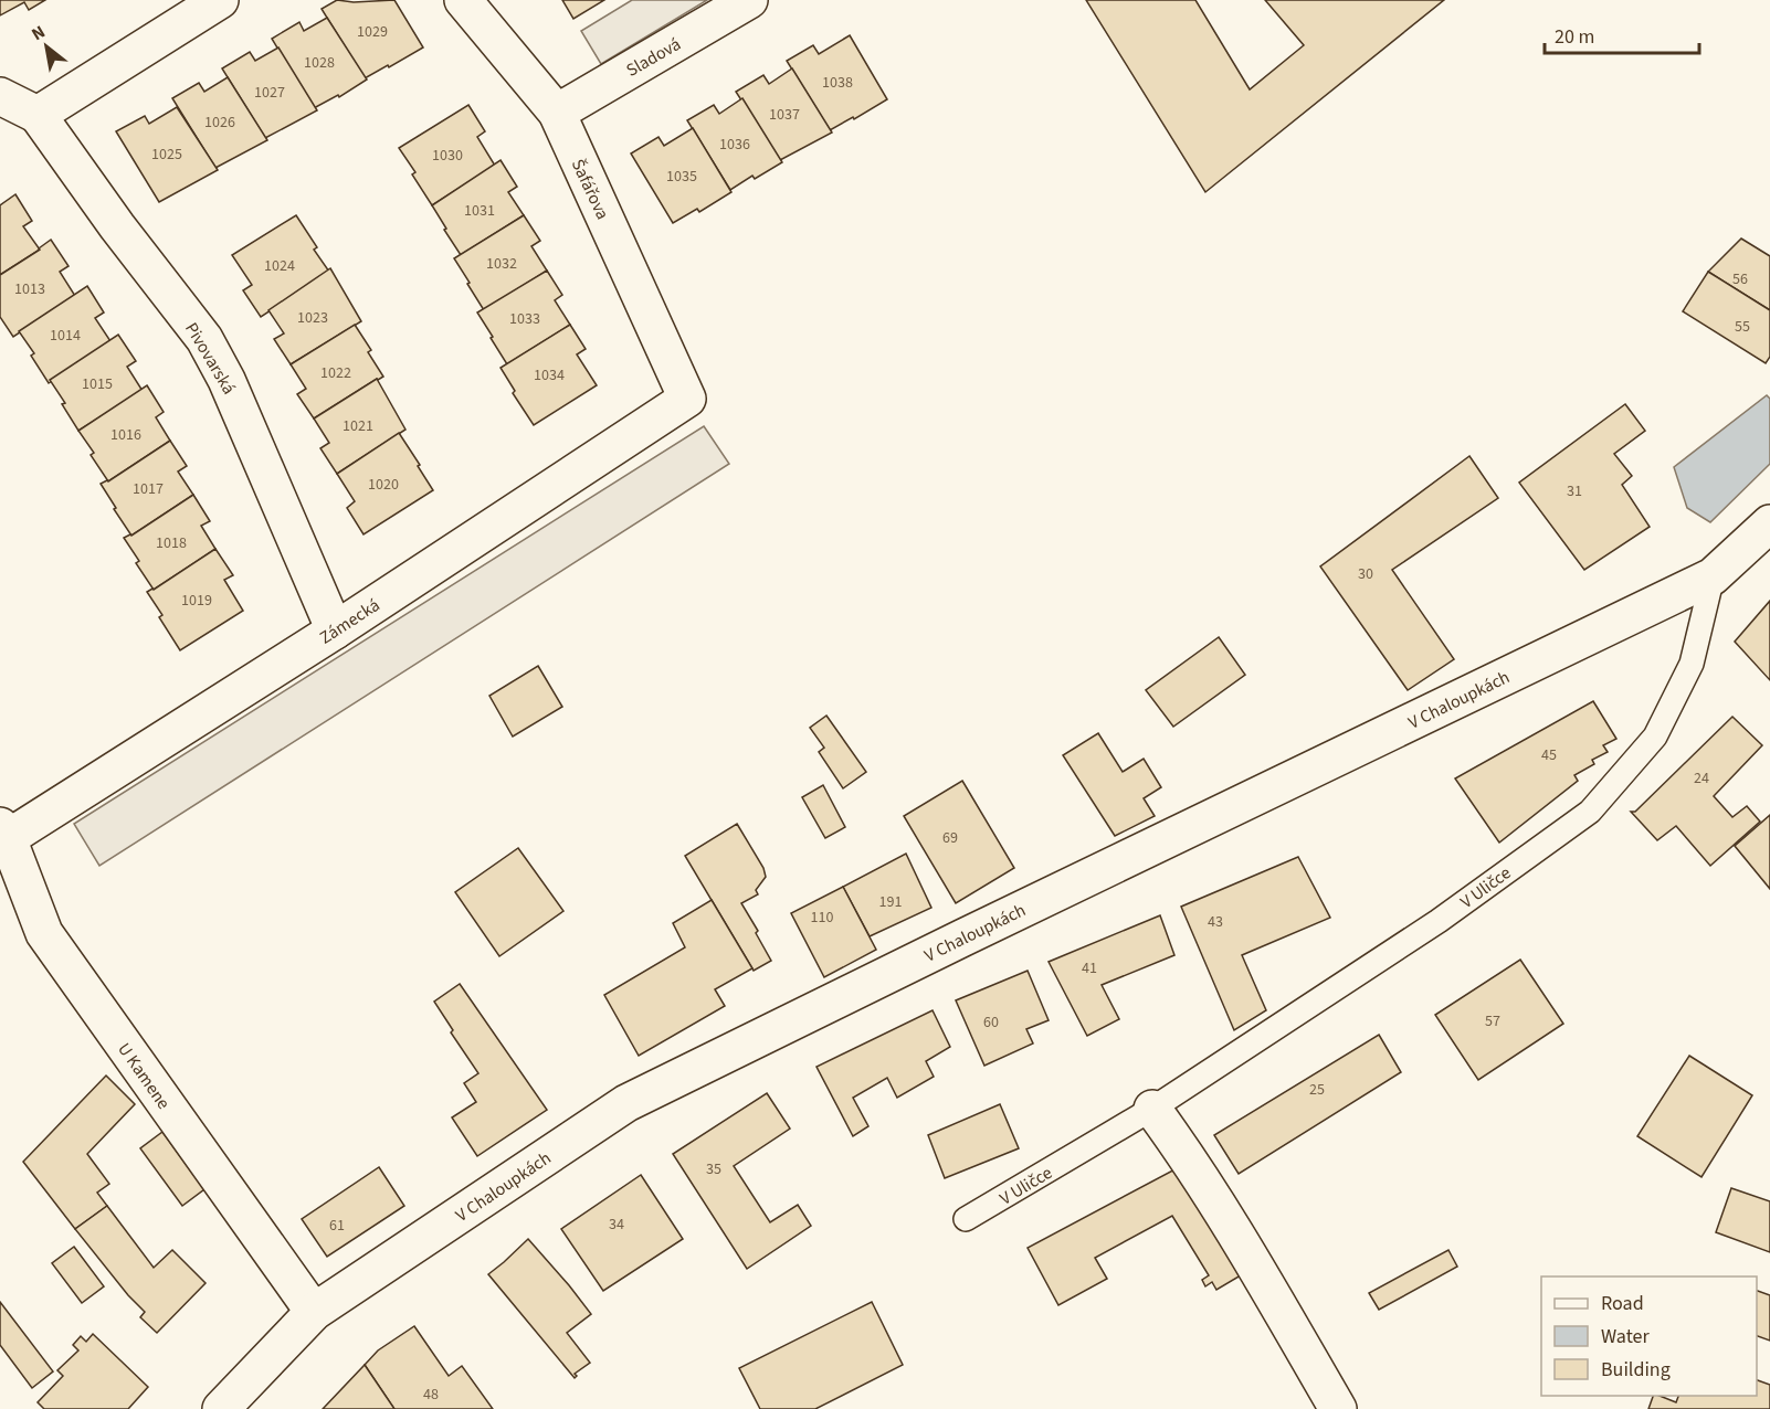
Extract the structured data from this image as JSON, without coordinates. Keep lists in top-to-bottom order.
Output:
{
  "streets": {
    "street": [
      "Sladová",
      "Šafářova",
      "Pivovarská",
      "Zámecká",
      "V Chaloupkách",
      "U Kamene"
    ],
    "lane": ["V Uličce"]
  },
  "crossings": [
    ["Sladová", "Šafářova"],
    ["Šafářova", "Zámecká"],
    ["Pivovarská", "Zámecká"],
    ["Zámecká", "U Kamene"],
    ["V Chaloupkách", "V Uličce"],
    ["V Chaloupkách", "U Kamene"]
  ],
  "house_numbers": [
    "1029",
    "1028",
    "1038",
    "1027",
    "1037",
    "1026",
    "1036",
    "1025",
    "1030",
    "1035",
    "1031",
    "1032",
    "1024",
    "56",
    "1013",
    "1023",
    "1033",
    "55",
    "1014",
    "1022",
    "1034",
    "1015",
    "1021",
    "1016",
    "1020",
    "1017",
    "31",
    "1018",
    "30",
    "1019",
    "45",
    "24",
    "69",
    "191",
    "110",
    "43",
    "41",
    "57",
    "60",
    "25",
    "35",
    "34",
    "61",
    "48"
  ],
  "legend": ["Road", "Water", "Building"],
  "scale_bar": "20 m",
  "north": "top left"
}
